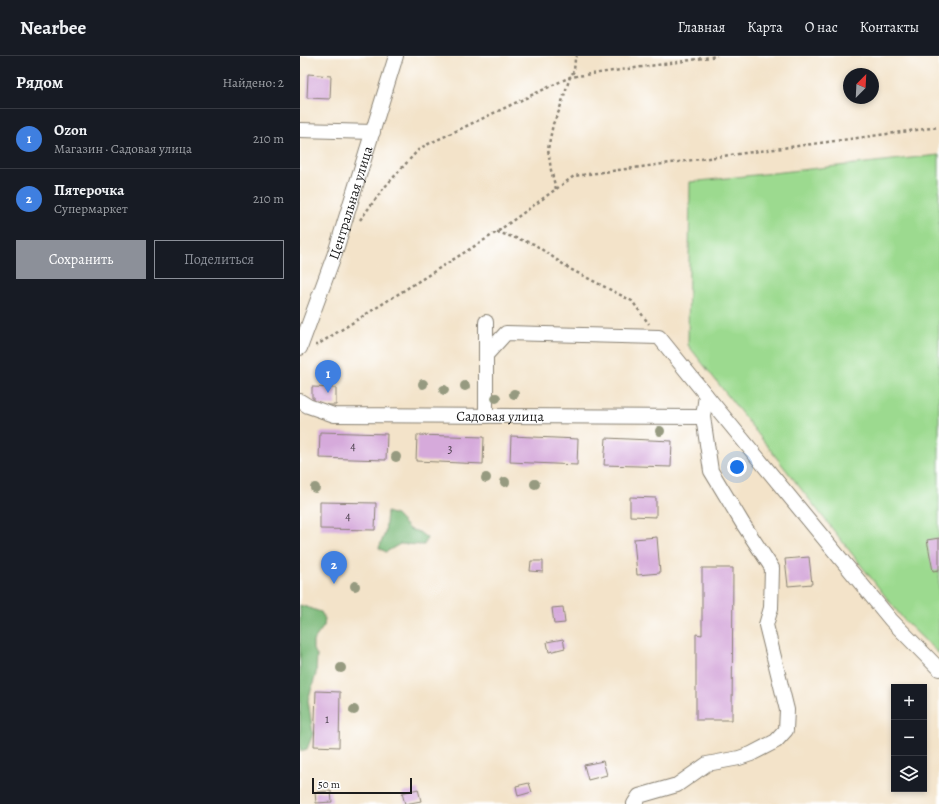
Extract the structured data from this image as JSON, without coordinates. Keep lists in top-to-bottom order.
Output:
{
  "streets": {
    "street": ["Центральная улица", "Садовая улица"]
  },
  "house_numbers": [
    "4",
    "3",
    "4",
    "1"
  ],
  "scale_bar": "50 m",
  "north": "top right",
  "page": {
    "header": "Nearbee",
    "nav": [
      "Главная",
      "Карта",
      "О нас",
      "Контакты"
    ],
    "heading": ["Рядом", "Найдено: 2"],
    "list": [
      {
        "mark": "1",
        "name": "Ozon",
        "note": "Магазин · Садовая улица",
        "value": "210 m"
      },
      {
        "mark": "2",
        "name": "Пятерочка",
        "note": "Супермаркет",
        "value": "210 m"
      }
    ],
    "buttons": ["Сохранить", "Поделиться"],
    "pins": ["1", "2"],
    "map_buttons": ["+", "−"],
    "scale": "50 m"
  }
}
